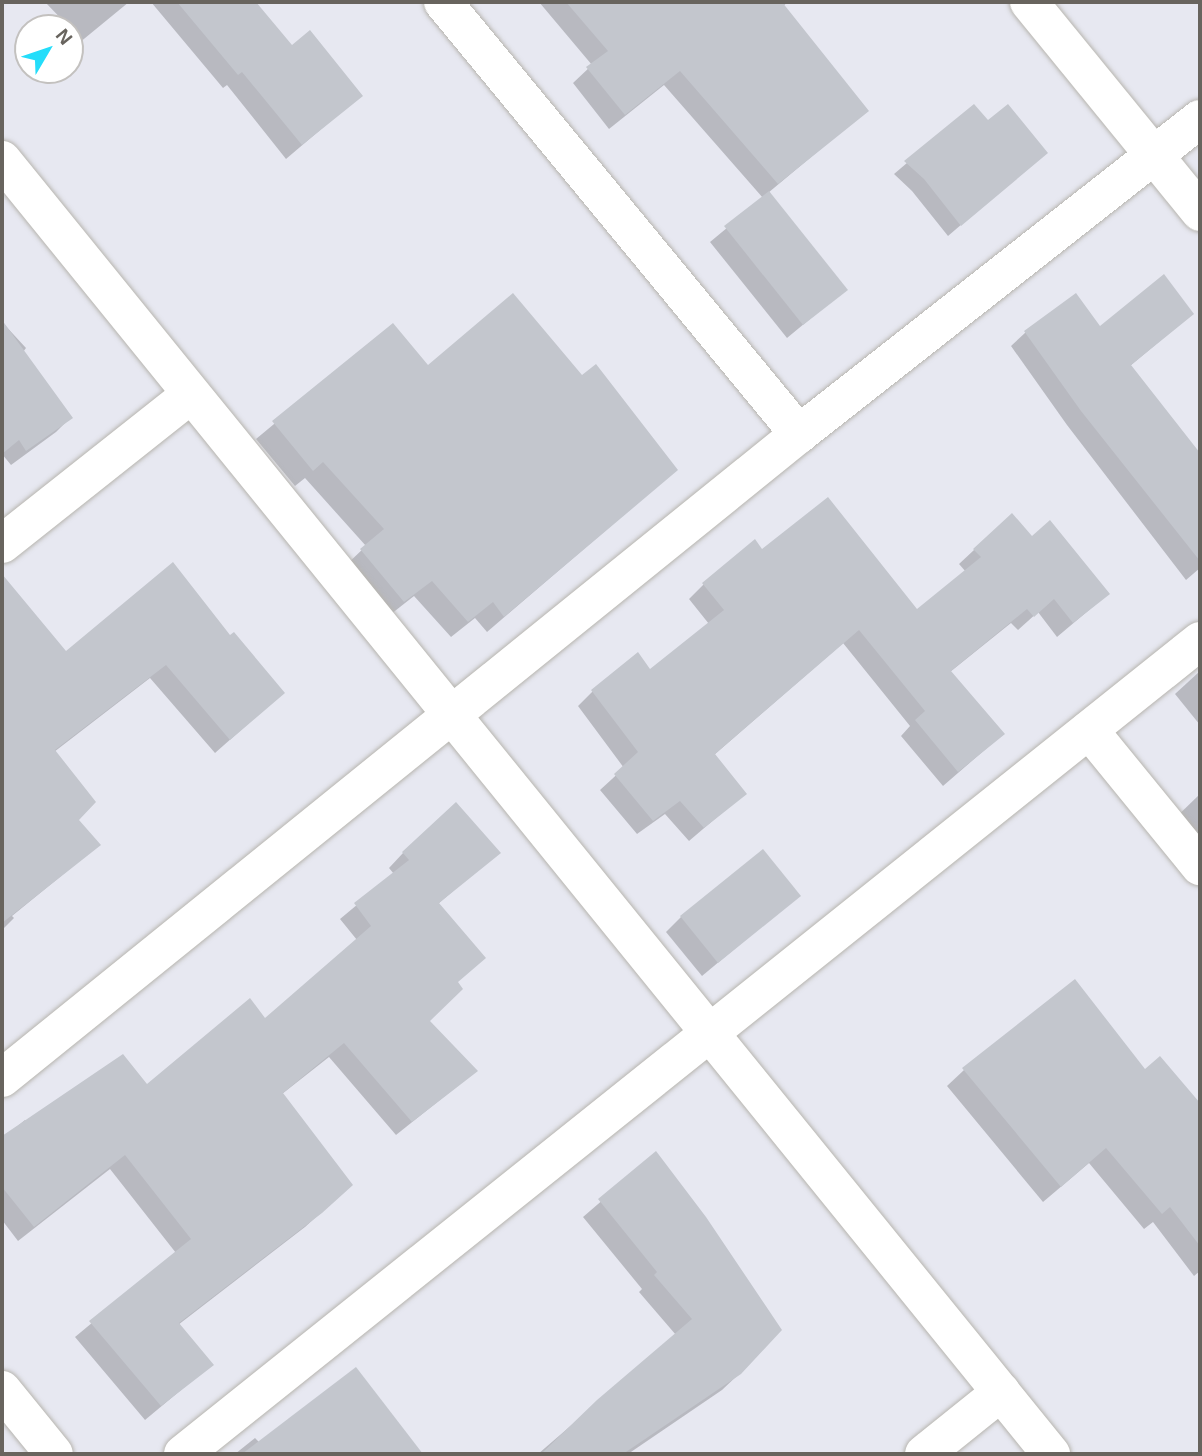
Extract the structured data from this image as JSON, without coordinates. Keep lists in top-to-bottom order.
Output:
{
  "north": "top right"
}
